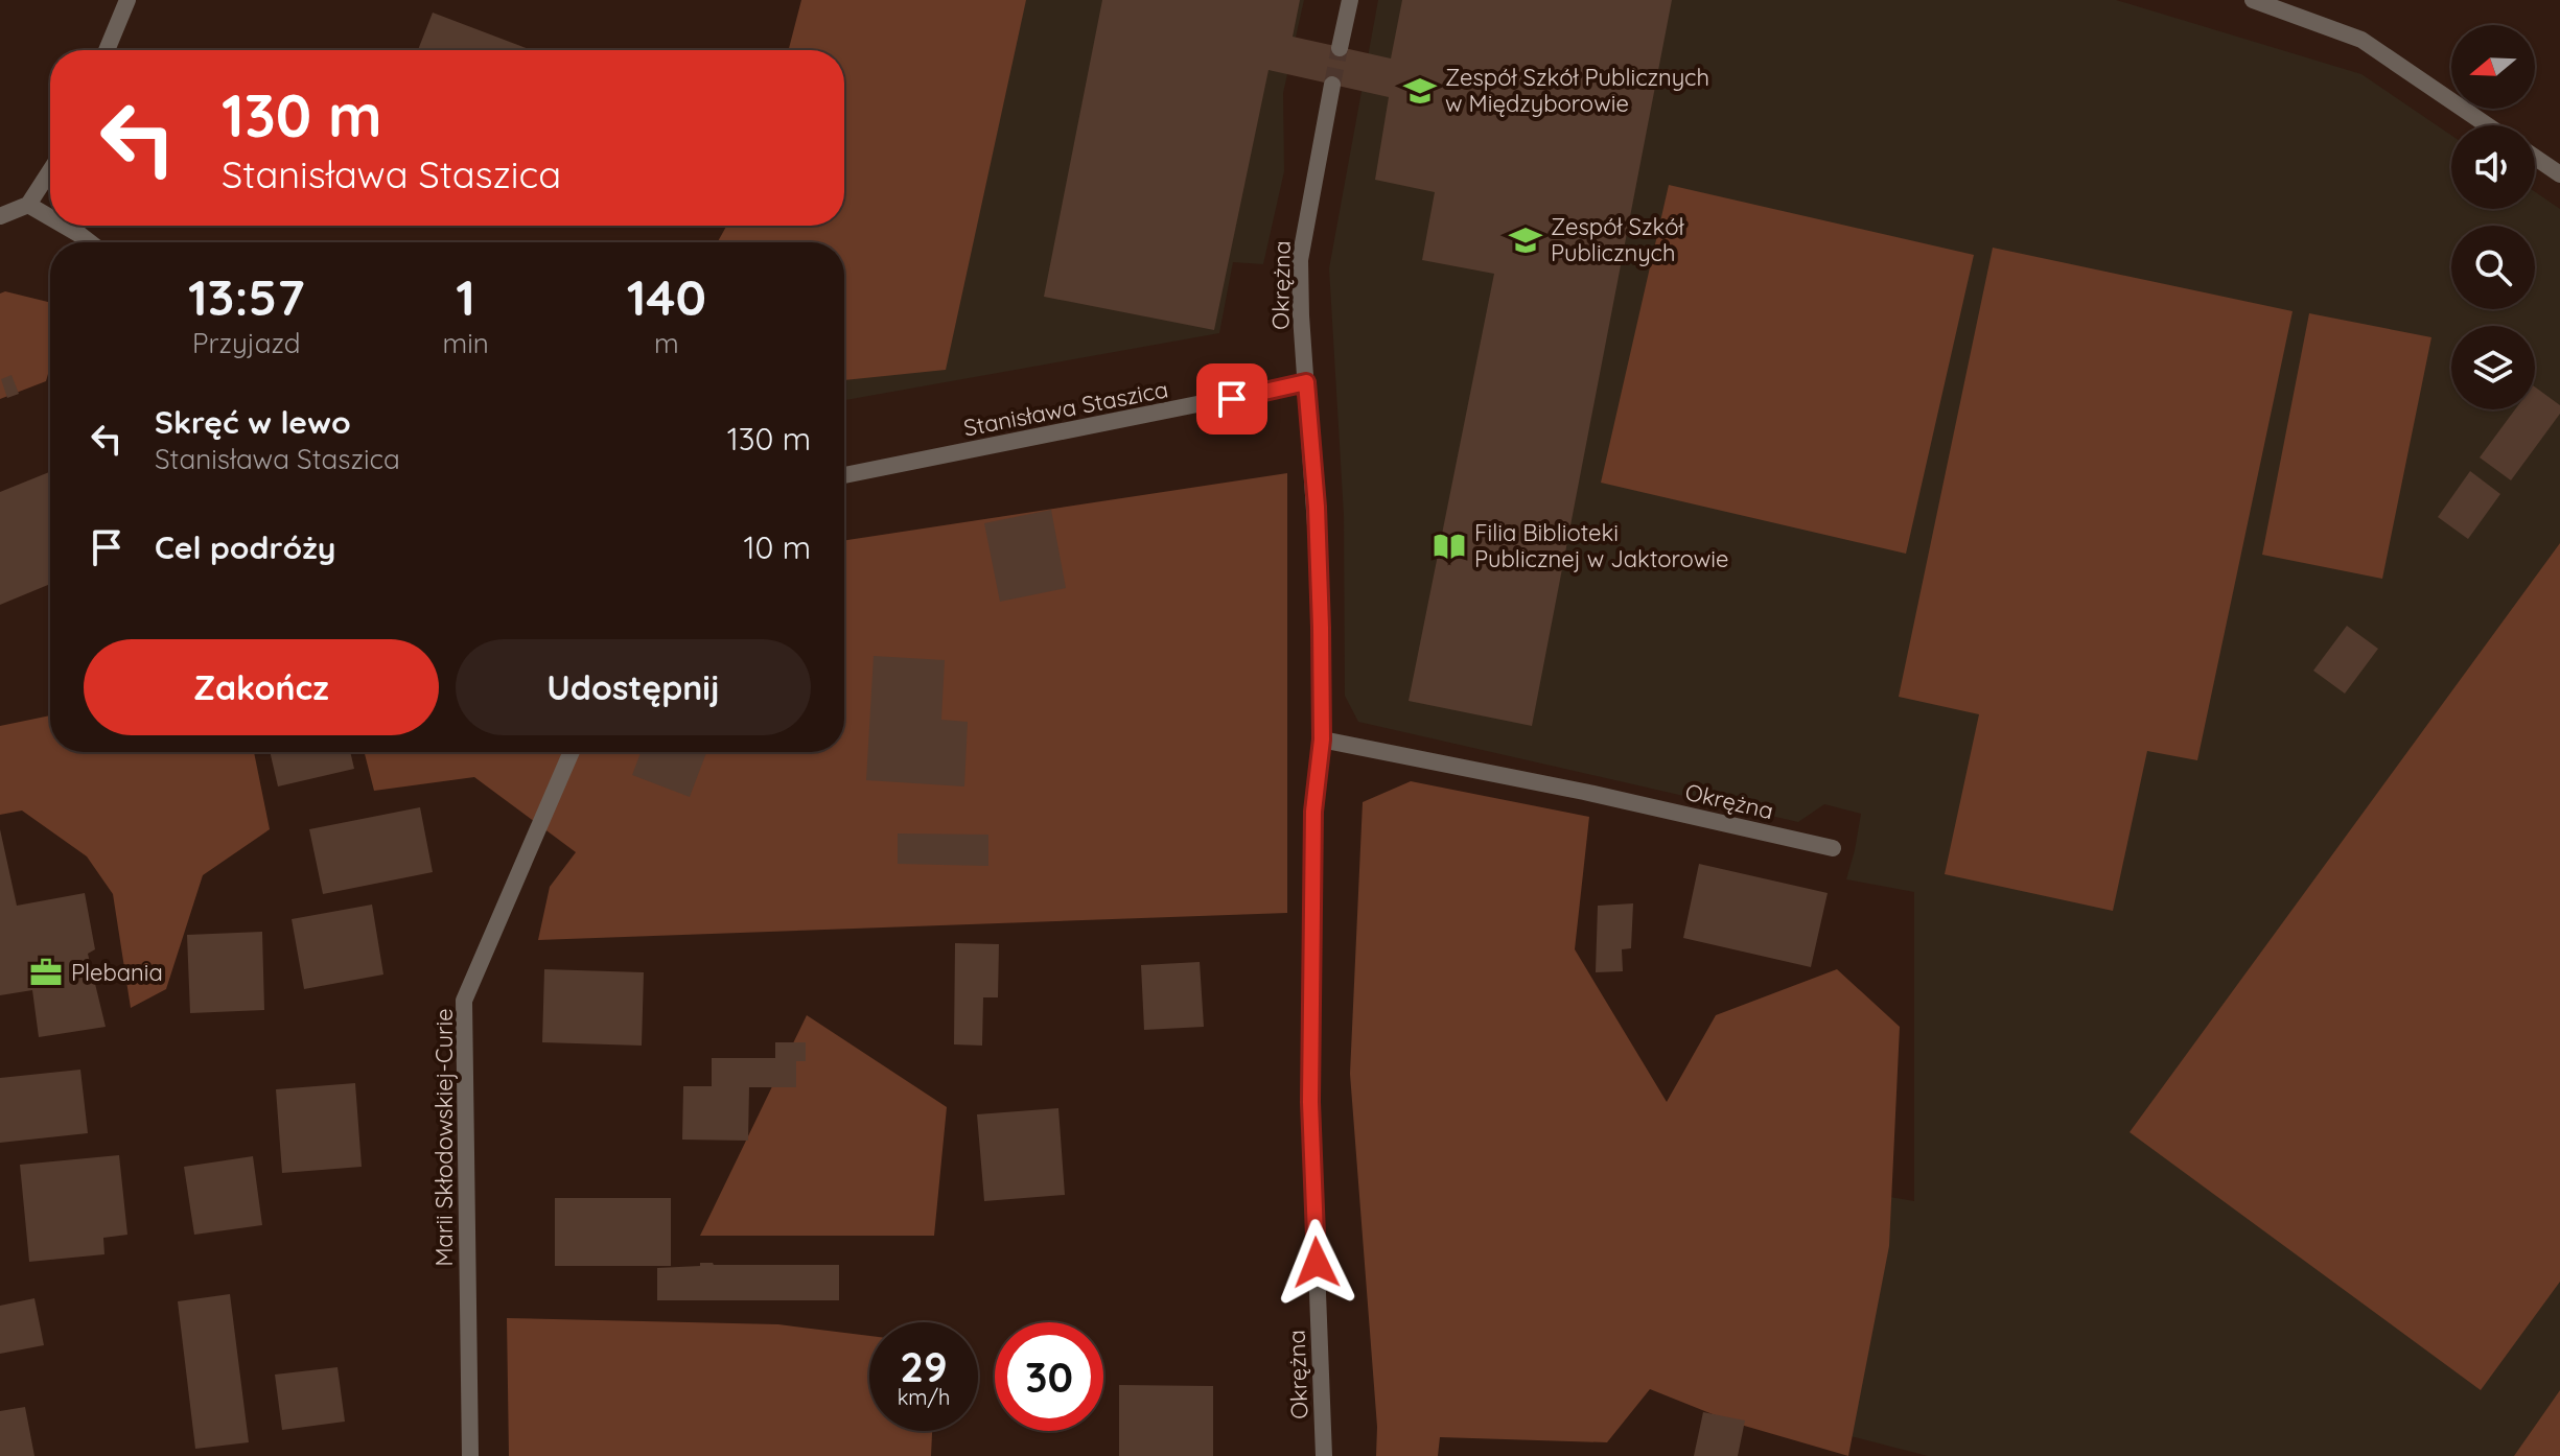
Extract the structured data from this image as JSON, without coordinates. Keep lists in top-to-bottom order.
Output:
{
  "streets": {
    "street": ["Okrężna", "Stanisława Staszica", "Marii Skłodowskiej-Curie"]
  },
  "crossings": [
    ["Okrężna", "Stanisława Staszica"]
  ],
  "places": {
    "school or university": ["Zespół Szkół Publicznych w Międzyborowie", "Zespół Szkół Publicznych"],
    "library": ["Filia Biblioteki Publicznej w Jaktorowie"],
    "office": ["Plebania"]
  },
  "north": "left",
  "page": {
    "turn": ["130 m", "Stanisława Staszica"],
    "eta": [
      "13:57",
      "Przyjazd",
      "1",
      "min",
      "140",
      "m"
    ],
    "list": [
      {
        "name": "Skręć w lewo",
        "note": "Stanisława Staszica",
        "value": "130 m"
      },
      {
        "name": "Cel podróży",
        "value": "10 m"
      }
    ],
    "buttons": ["Zakończ", "Udostępnij"],
    "speed": "29 km/h",
    "limit": "30"
  }
}
